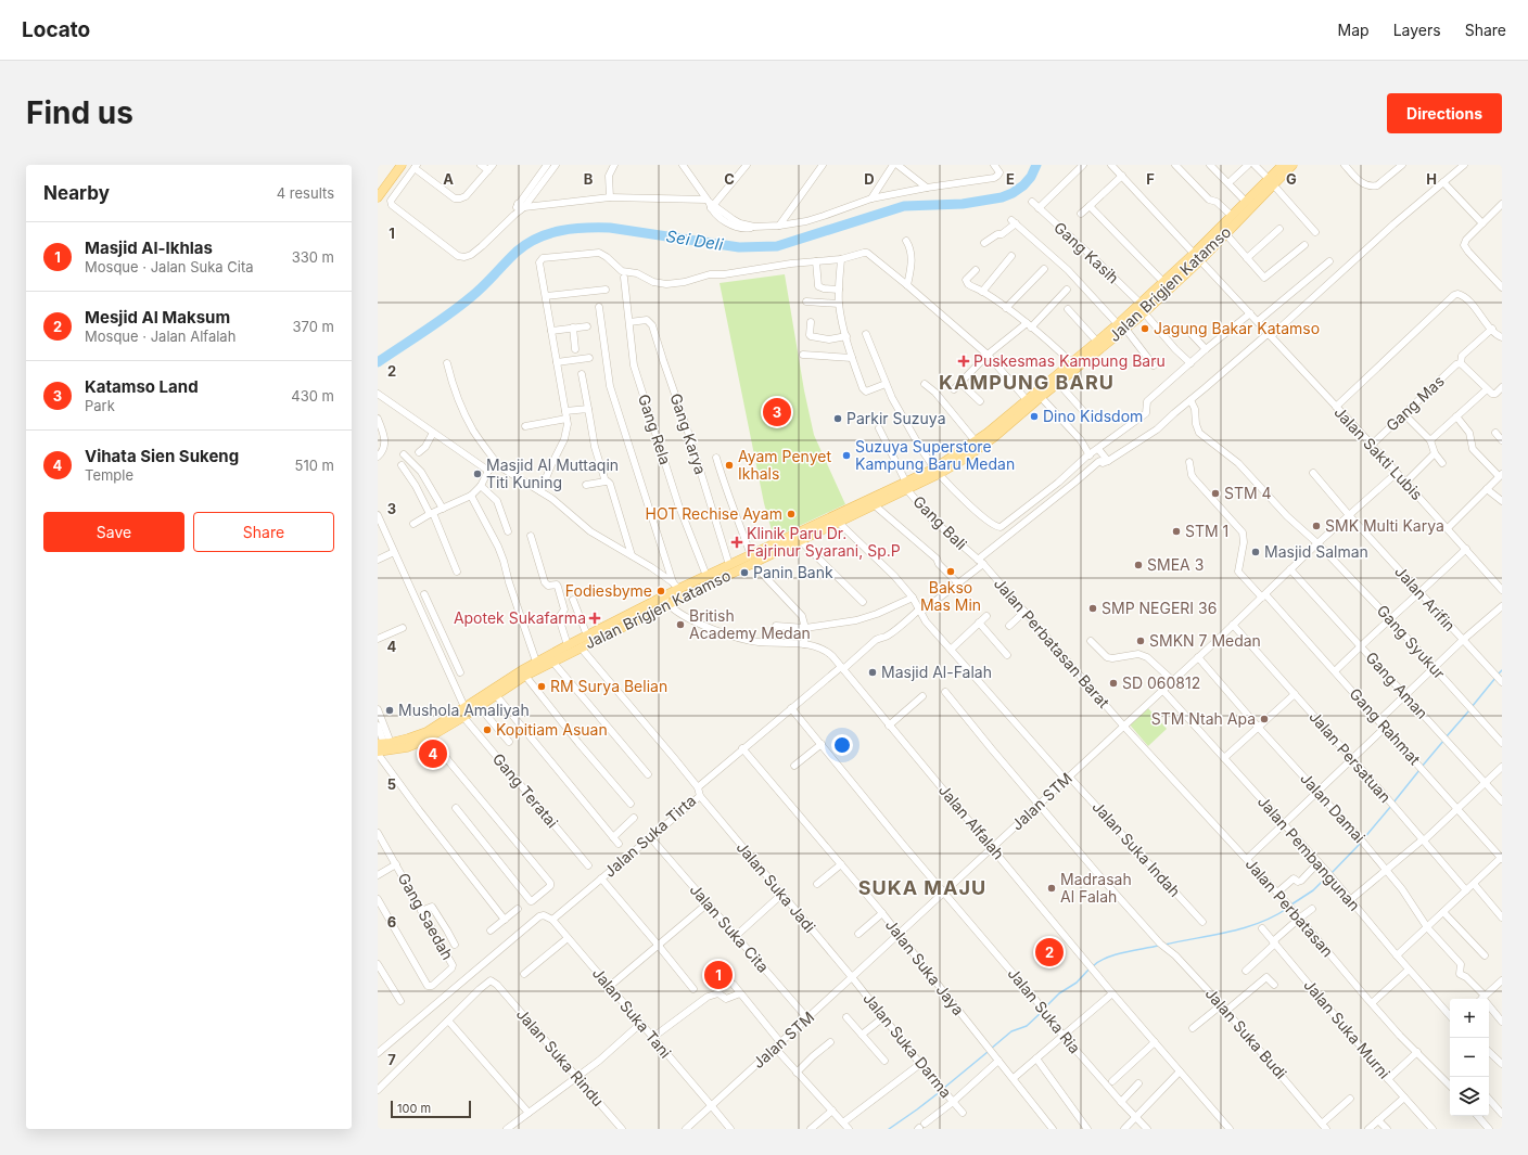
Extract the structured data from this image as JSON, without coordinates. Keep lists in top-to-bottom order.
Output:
{
  "streets": {
    "main road": ["Jalan Brigjen Katamso"],
    "street": [
      "Gang Kasih",
      "Gang Mas",
      "Gang Rela",
      "Gang Karya",
      "Jalan Sakti Lubis",
      "Gang Bali",
      "Jalan Arifin",
      "Gang Syukur",
      "Jalan Perbatasan Barat",
      "Gang Aman",
      "Gang Rahmat",
      "Jalan Persatuan",
      "Gang Teratai",
      "Jalan STM",
      "Jalan Damai",
      "Jalan Alfalah",
      "Jalan Suka Tirta",
      "Jalan Suka Indah",
      "Jalan Pembangunan",
      "Jalan Suka Jadi",
      "Jalan Perbatasan",
      "Gang Saedah",
      "Jalan Suka Cita",
      "Jalan Suka Jaya",
      "Jalan Suka Ria",
      "Jalan Suka Tani",
      "Jalan Suka Murni",
      "Jalan Suka Budi",
      "Jalan Suka Darma",
      "Jalan Suka Rindu"
    ]
  },
  "crossings": [
    ["Gang Kasih", "Jalan Brigjen Katamso"],
    ["Jalan Brigjen Katamso", "Gang Rela"],
    ["Jalan Brigjen Katamso", "Gang Karya"],
    ["Jalan Brigjen Katamso", "Jalan Sakti Lubis"],
    ["Jalan Brigjen Katamso", "Gang Bali"],
    ["Jalan Brigjen Katamso", "Gang Teratai"],
    ["Jalan Brigjen Katamso", "Jalan Alfalah"],
    ["Jalan Brigjen Katamso", "Jalan Suka Indah"],
    ["Gang Mas", "Jalan Sakti Lubis"],
    ["Gang Rela", "Gang Karya"],
    ["Jalan Sakti Lubis", "Jalan STM"],
    ["Gang Bali", "Jalan Perbatasan Barat"],
    ["Gang Bali", "Jalan Suka Tirta"],
    ["Jalan Arifin", "Jalan STM"],
    ["Gang Syukur", "Jalan STM"],
    ["Jalan Perbatasan Barat", "Jalan STM"],
    ["Jalan Perbatasan Barat", "Jalan Suka Tirta"],
    ["Jalan Perbatasan Barat", "Jalan Perbatasan"],
    ["Gang Aman", "Jalan STM"],
    ["Gang Rahmat", "Jalan STM"],
    ["Jalan Persatuan", "Jalan STM"],
    ["Jalan STM", "Jalan Damai"],
    ["Jalan STM", "Jalan Alfalah"],
    ["Jalan STM", "Jalan Suka Indah"],
    ["Jalan STM", "Jalan Pembangunan"],
    ["Jalan STM", "Jalan Suka Jadi"],
    ["Jalan STM", "Jalan Perbatasan"],
    ["Jalan STM", "Jalan Suka Cita"],
    ["Jalan STM", "Jalan Suka Jaya"],
    ["Jalan STM", "Jalan Suka Ria"],
    ["Jalan STM", "Jalan Suka Tani"],
    ["Jalan STM", "Jalan Suka Budi"],
    ["Jalan STM", "Jalan Suka Darma"],
    ["Jalan Alfalah", "Jalan Suka Tirta"],
    ["Jalan Suka Tirta", "Jalan Suka Indah"],
    ["Jalan Suka Tirta", "Jalan Suka Jadi"],
    ["Jalan Suka Tirta", "Jalan Suka Cita"],
    ["Jalan Suka Tirta", "Jalan Suka Jaya"],
    ["Jalan Suka Tirta", "Jalan Suka Ria"],
    ["Jalan Suka Tirta", "Jalan Suka Tani"],
    ["Jalan Suka Jadi", "Jalan Suka Darma"]
  ],
  "districts": ["KAMPUNG BARU", "SUKA MAJU"],
  "water": ["Sei Deli"],
  "places": {
    "other": [
      "Jagung Bakar Katamso",
      "Dino Kidsdom",
      "Parkir Suzuya",
      "Suzuya Superstore Kampung Baru Medan",
      "Ayam Penyet Ikhals",
      "Masjid Al Muttaqin Titi Kuning",
      "STM 4",
      "HOT Rechise Ayam",
      "SMK Multi Karya",
      "STM 1",
      "Masjid Salman",
      "SMEA 3",
      "Bakso Mas Min",
      "Panin Bank",
      "Fodiesbyme",
      "SMP NEGERI 36",
      "British Academy Medan",
      "SMKN 7 Medan",
      "Masjid Al-Falah",
      "SD 060812",
      "RM Surya Belian",
      "Mushola Amaliyah",
      "STM Ntah Apa",
      "Kopitiam Asuan",
      "Madrasah Al Falah"
    ],
    "health": ["Puskesmas Kampung Baru", "Klinik Paru Dr. Fajrinur Syarani, Sp.P", "Apotek Sukafarma"]
  },
  "scale_bar": "100 m",
  "page": {
    "header": "Locato",
    "nav": ["Map", "Layers", "Share"],
    "buttons": [
      "Directions",
      ["Save", "Share"]
    ],
    "title": "Find us",
    "heading": ["Nearby", "4 results"],
    "list": [
      {
        "mark": "1",
        "name": "Masjid Al-Ikhlas",
        "note": "Mosque · Jalan Suka Cita",
        "value": "330 m"
      },
      {
        "mark": "2",
        "name": "Mesjid Al Maksum",
        "note": "Mosque · Jalan Alfalah",
        "value": "370 m"
      },
      {
        "mark": "3",
        "name": "Katamso Land",
        "note": "Park",
        "value": "430 m"
      },
      {
        "mark": "4",
        "name": "Vihata Sien Sukeng",
        "note": "Temple",
        "value": "510 m"
      }
    ],
    "pins": [
      "3",
      "4",
      "2",
      "1"
    ],
    "map_buttons": ["+", "−"],
    "scale": "100 m"
  },
  "grid": {
    "columns": [
      "A",
      "B",
      "C",
      "D",
      "E",
      "F",
      "G",
      "H"
    ],
    "rows": [
      "1",
      "2",
      "3",
      "4",
      "5",
      "6",
      "7"
    ]
  }
}
